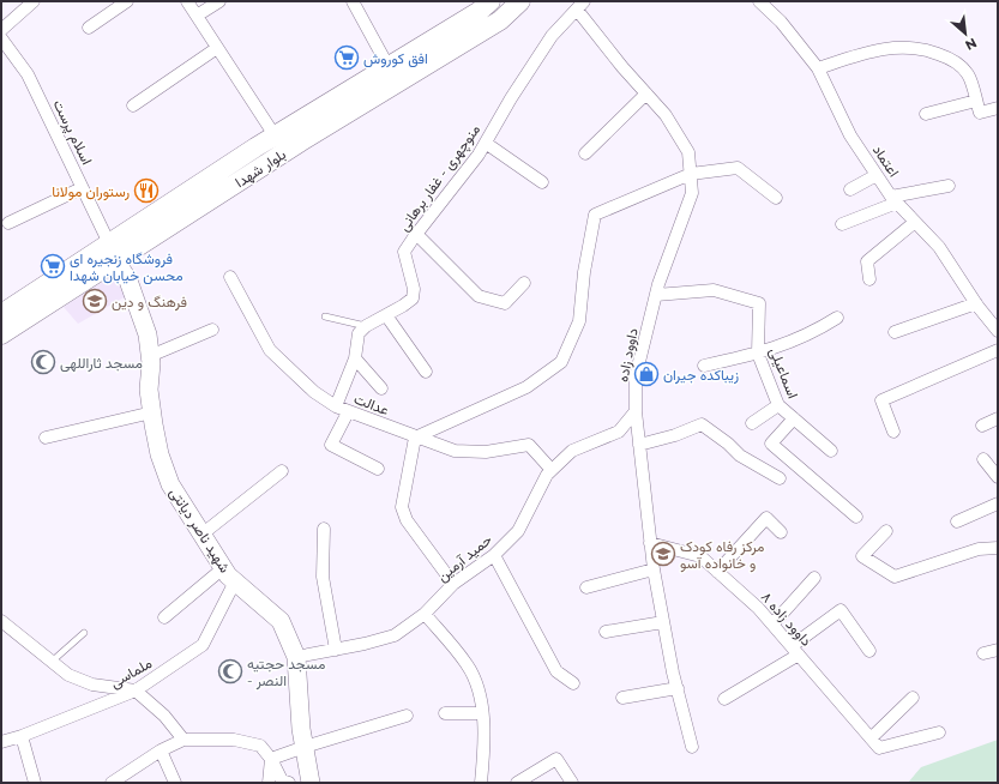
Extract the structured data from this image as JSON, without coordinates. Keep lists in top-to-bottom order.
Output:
{
  "streets": {
    "main road": ["بلوار شهدا", "شهید ناصر دیانتی"],
    "street": [
      "اسلام پرست",
      "اعتماد",
      "منوچهری - غفار برهانی",
      "داوود زاده",
      "اسماعیلی",
      "عدالت",
      "حمید آرمین",
      "داوود زاده ۸",
      "ملماسی"
    ]
  },
  "crossings": [
    ["اسلام پرست", "بلوار شهدا"],
    ["اسلام پرست", "شهید ناصر دیانتی"],
    ["بلوار شهدا", "شهید ناصر دیانتی"],
    ["منوچهری - غفار برهانی", "داوود زاده"],
    ["داوود زاده", "اسماعیلی"],
    ["داوود زاده", "حمید آرمین"],
    ["داوود زاده", "داوود زاده ۸"],
    ["عدالت", "حمید آرمین"],
    ["شهید ناصر دیانتی", "حمید آرمین"],
    ["شهید ناصر دیانتی", "ملماسی"]
  ],
  "places": {
    "supermarket": ["افق کوروش", "فروشگاه زنجیره ای محسن خیابان شهدا"],
    "restaurant": ["رستوران مولانا"],
    "school or university": ["فرهنگ و دین", "مرکز رفاه کودک و خانواده آسو"],
    "mosque": ["مسجد ثاراللهی", "مسجد حجتیه - النصر"],
    "shop": ["زیباکده جیران"]
  },
  "north": "bottom right"
}
